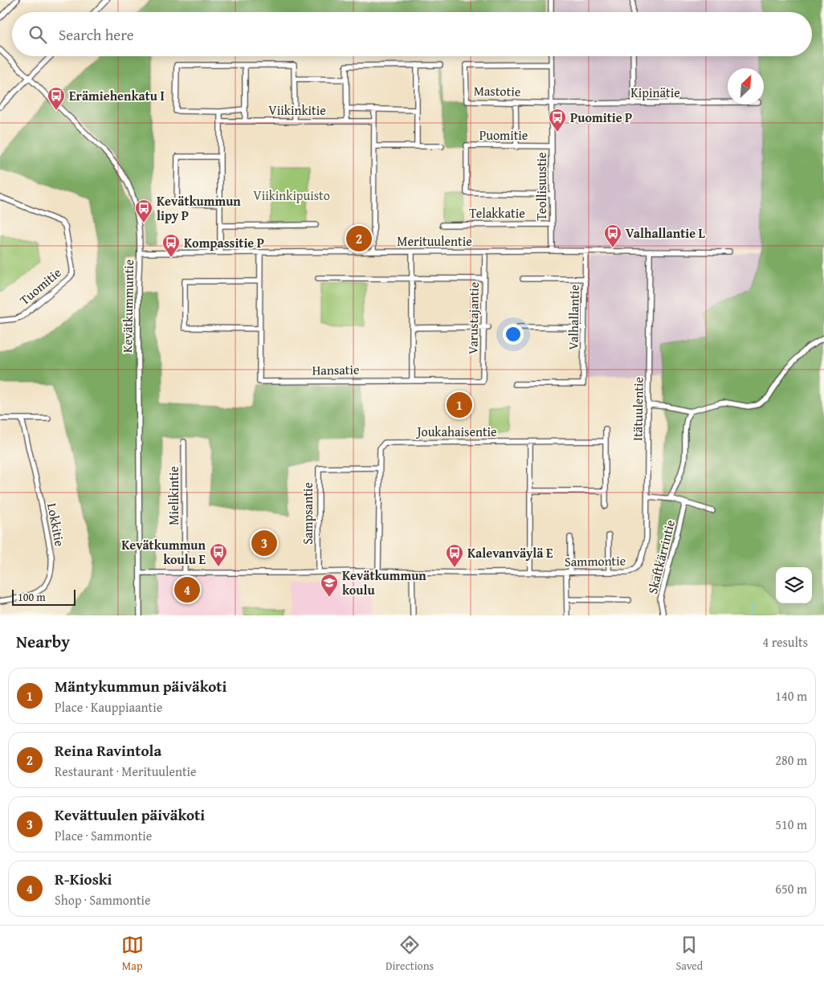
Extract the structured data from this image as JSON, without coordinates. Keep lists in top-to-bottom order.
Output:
{
  "streets": {
    "street": [
      "Mastotie",
      "Kipinätie",
      "Viikinkitie",
      "Puomitie",
      "Teollisuustie",
      "Telakkatie",
      "Merituulentie",
      "Tuomitie",
      "Kevätkummuntie",
      "Valhallantie",
      "Varustajantie",
      "Hansatie",
      "Itätuulentie",
      "Joukahaisentie",
      "Mielikintie",
      "Sampsantie",
      "Lokkitie",
      "Skaftkärrintie",
      "Sammontie"
    ]
  },
  "crossings": [
    ["Mastotie", "Kipinätie"],
    ["Mastotie", "Teollisuustie"],
    ["Kipinätie", "Teollisuustie"],
    ["Puomitie", "Teollisuustie"],
    ["Teollisuustie", "Telakkatie"],
    ["Teollisuustie", "Merituulentie"],
    ["Merituulentie", "Kevätkummuntie"],
    ["Merituulentie", "Valhallantie"],
    ["Merituulentie", "Hansatie"],
    ["Merituulentie", "Itätuulentie"],
    ["Kevätkummuntie", "Sammontie"],
    ["Varustajantie", "Hansatie"],
    ["Itätuulentie", "Sammontie"],
    ["Joukahaisentie", "Sampsantie"],
    ["Joukahaisentie", "Sammontie"],
    ["Mielikintie", "Sammontie"],
    ["Sampsantie", "Sammontie"]
  ],
  "parks": ["Viikinkipuisto"],
  "places": {
    "bus stop": [
      "Erämiehenkatu I",
      "Puomitie P",
      "Kevätkummun lipy P",
      "Valhallantie L",
      "Kompassitie P",
      "Kevätkummun koulu E",
      "Kalevanväylä E"
    ],
    "school or university": ["Kevätkummun koulu"]
  },
  "scale_bar": "100 m",
  "north": "top right",
  "page": {
    "search": "Search here",
    "pins": [
      "2",
      "1",
      "3",
      "4"
    ],
    "scale": "100 m",
    "heading": ["Nearby", "4 results"],
    "list": [
      {
        "mark": "1",
        "name": "Mäntykummun päiväkoti",
        "note": "Place · Kauppiaantie",
        "value": "140 m"
      },
      {
        "mark": "2",
        "name": "Reina Ravintola",
        "note": "Restaurant · Merituulentie",
        "value": "280 m"
      },
      {
        "mark": "3",
        "name": "Kevättuulen päiväkoti",
        "note": "Place · Sammontie",
        "value": "510 m"
      },
      {
        "mark": "4",
        "name": "R-Kioski",
        "note": "Shop · Sammontie",
        "value": "650 m"
      }
    ],
    "nav": ["Map", "Directions", "Saved"]
  }
}
